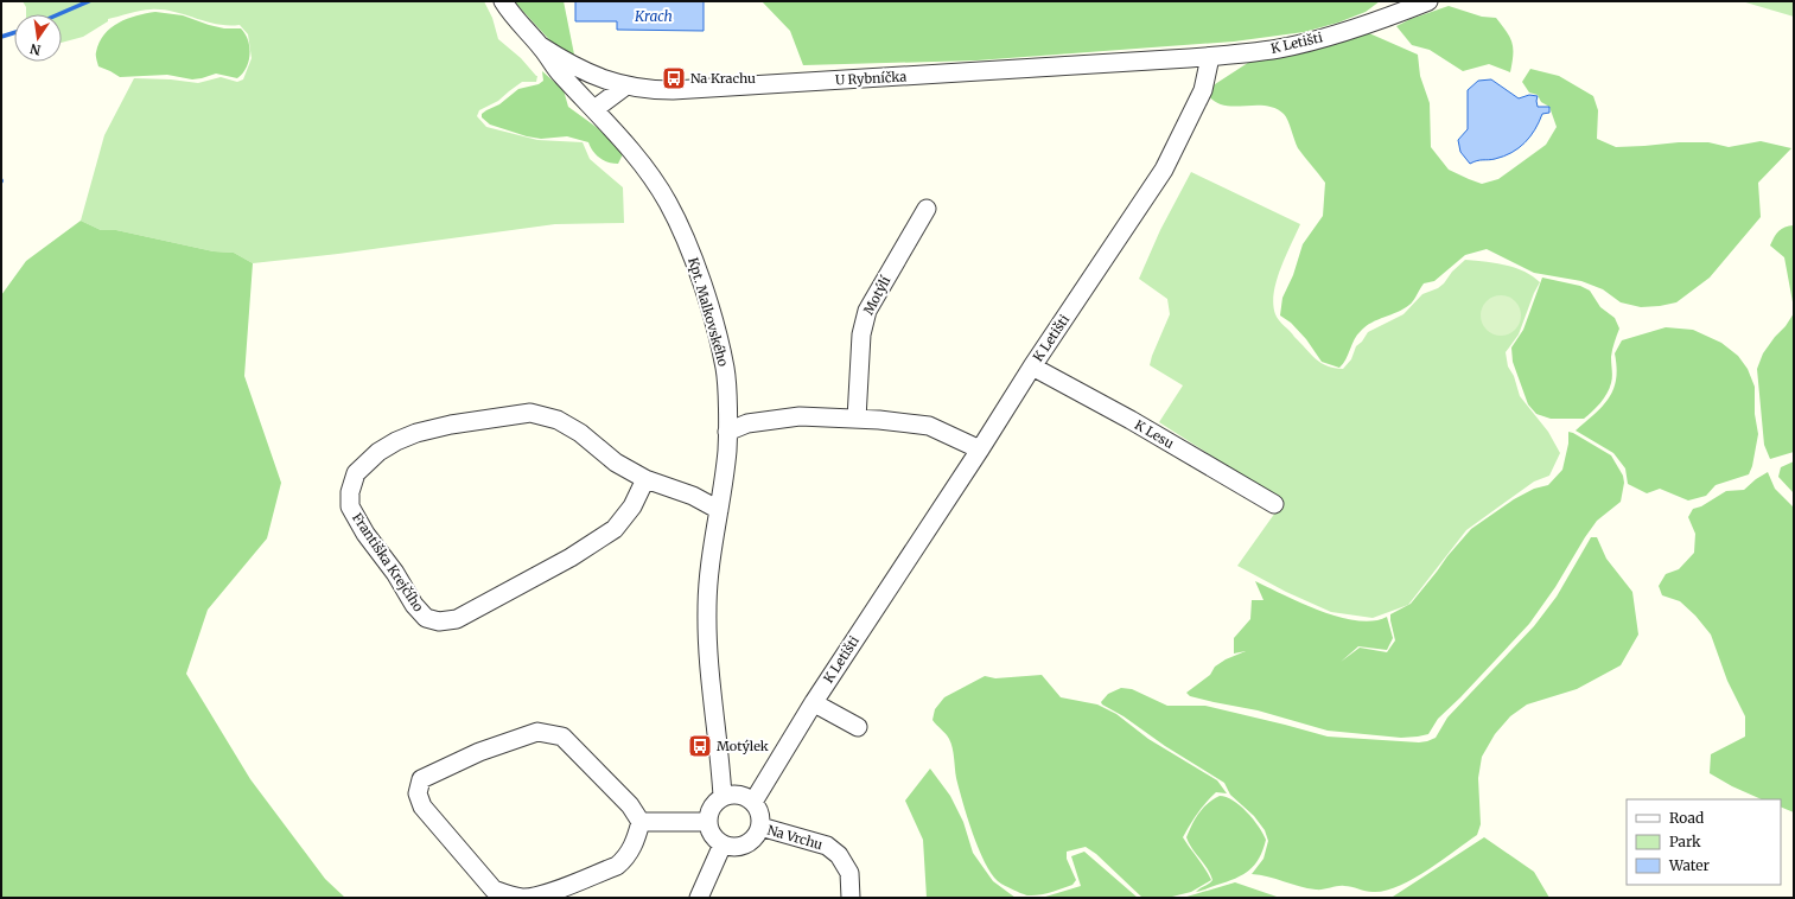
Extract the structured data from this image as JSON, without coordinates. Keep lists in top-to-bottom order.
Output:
{
  "streets": {
    "street": [
      "K Letišti",
      "U Rybníčka",
      "Motýlí",
      "Kpt. Malkovského",
      "K Lesu",
      "Františka Krejčího",
      "Na Vrchu"
    ]
  },
  "crossings": [
    ["K Letišti", "U Rybníčka"],
    ["K Letišti", "Kpt. Malkovského"],
    ["K Letišti", "K Lesu"],
    ["K Letišti", "Na Vrchu"],
    ["U Rybníčka", "Kpt. Malkovského"],
    ["Kpt. Malkovského", "Františka Krejčího"],
    ["Kpt. Malkovského", "Na Vrchu"]
  ],
  "water": ["Krach"],
  "places": {
    "bus stop": ["Na Krachu", "Motýlek"]
  },
  "legend": ["Road", "Park", "Water"],
  "north": "bottom"
}
